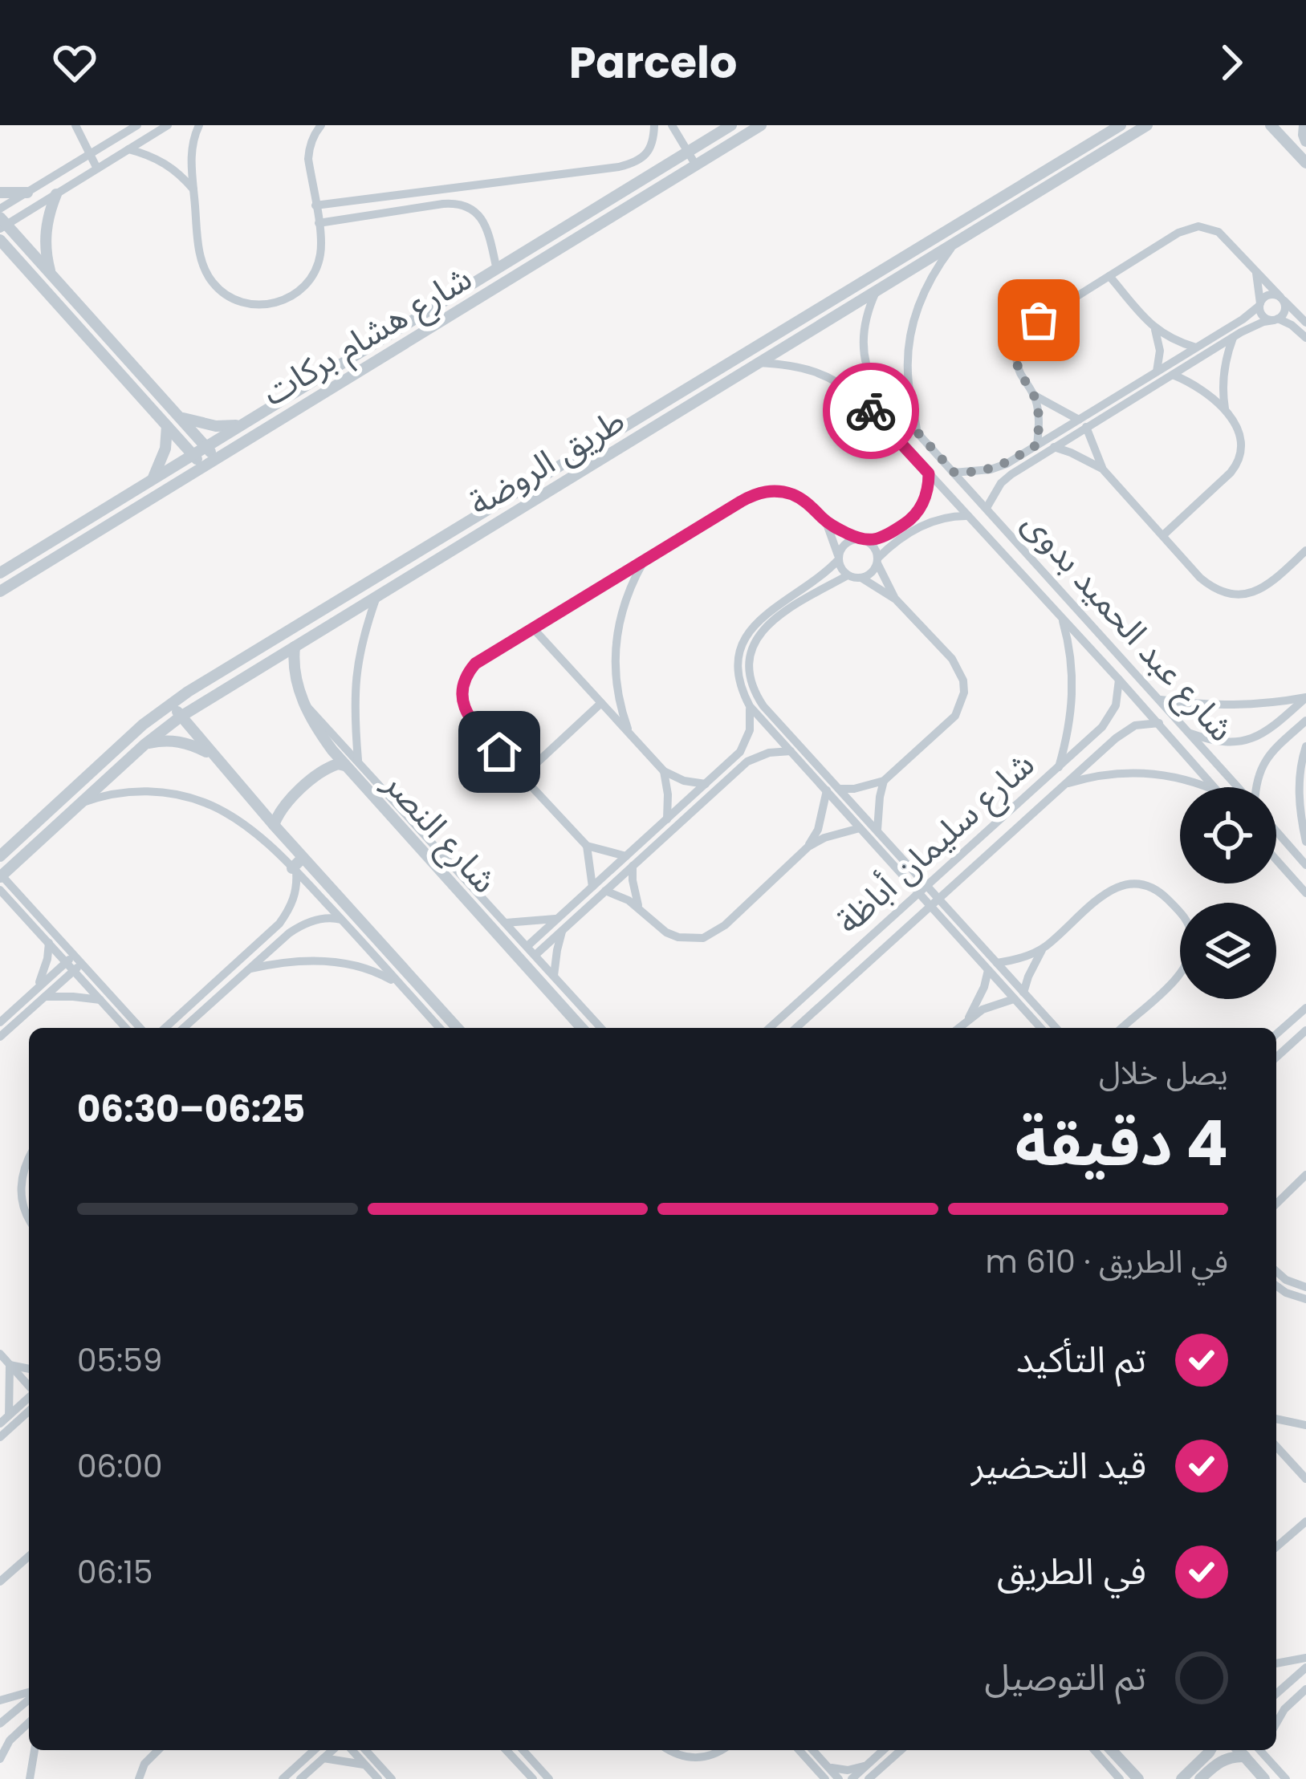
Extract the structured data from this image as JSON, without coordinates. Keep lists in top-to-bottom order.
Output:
{
  "streets": {
    "street": [
      "شارع هشام بركات",
      "طريق الروضة",
      "شارع عبد الحميد بدوى",
      "شارع النصر",
      "شارع سليمان أباظة"
    ]
  },
  "crossings": [
    ["طريق الروضة", "شارع عبد الحميد بدوى"],
    ["طريق الروضة", "شارع النصر"],
    ["شارع عبد الحميد بدوى", "شارع سليمان أباظة"]
  ],
  "page": {
    "header": "Parcelo",
    "heading": ["4 دقيقة", "يصل خلال", "06:25–06:30"],
    "bar": "في الطريق · 610 m",
    "list": [
      ["تم التأكيد", "05:59"],
      ["قيد التحضير", "06:00"],
      ["في الطريق", "06:15"],
      "تم التوصيل"
    ]
  }
}
